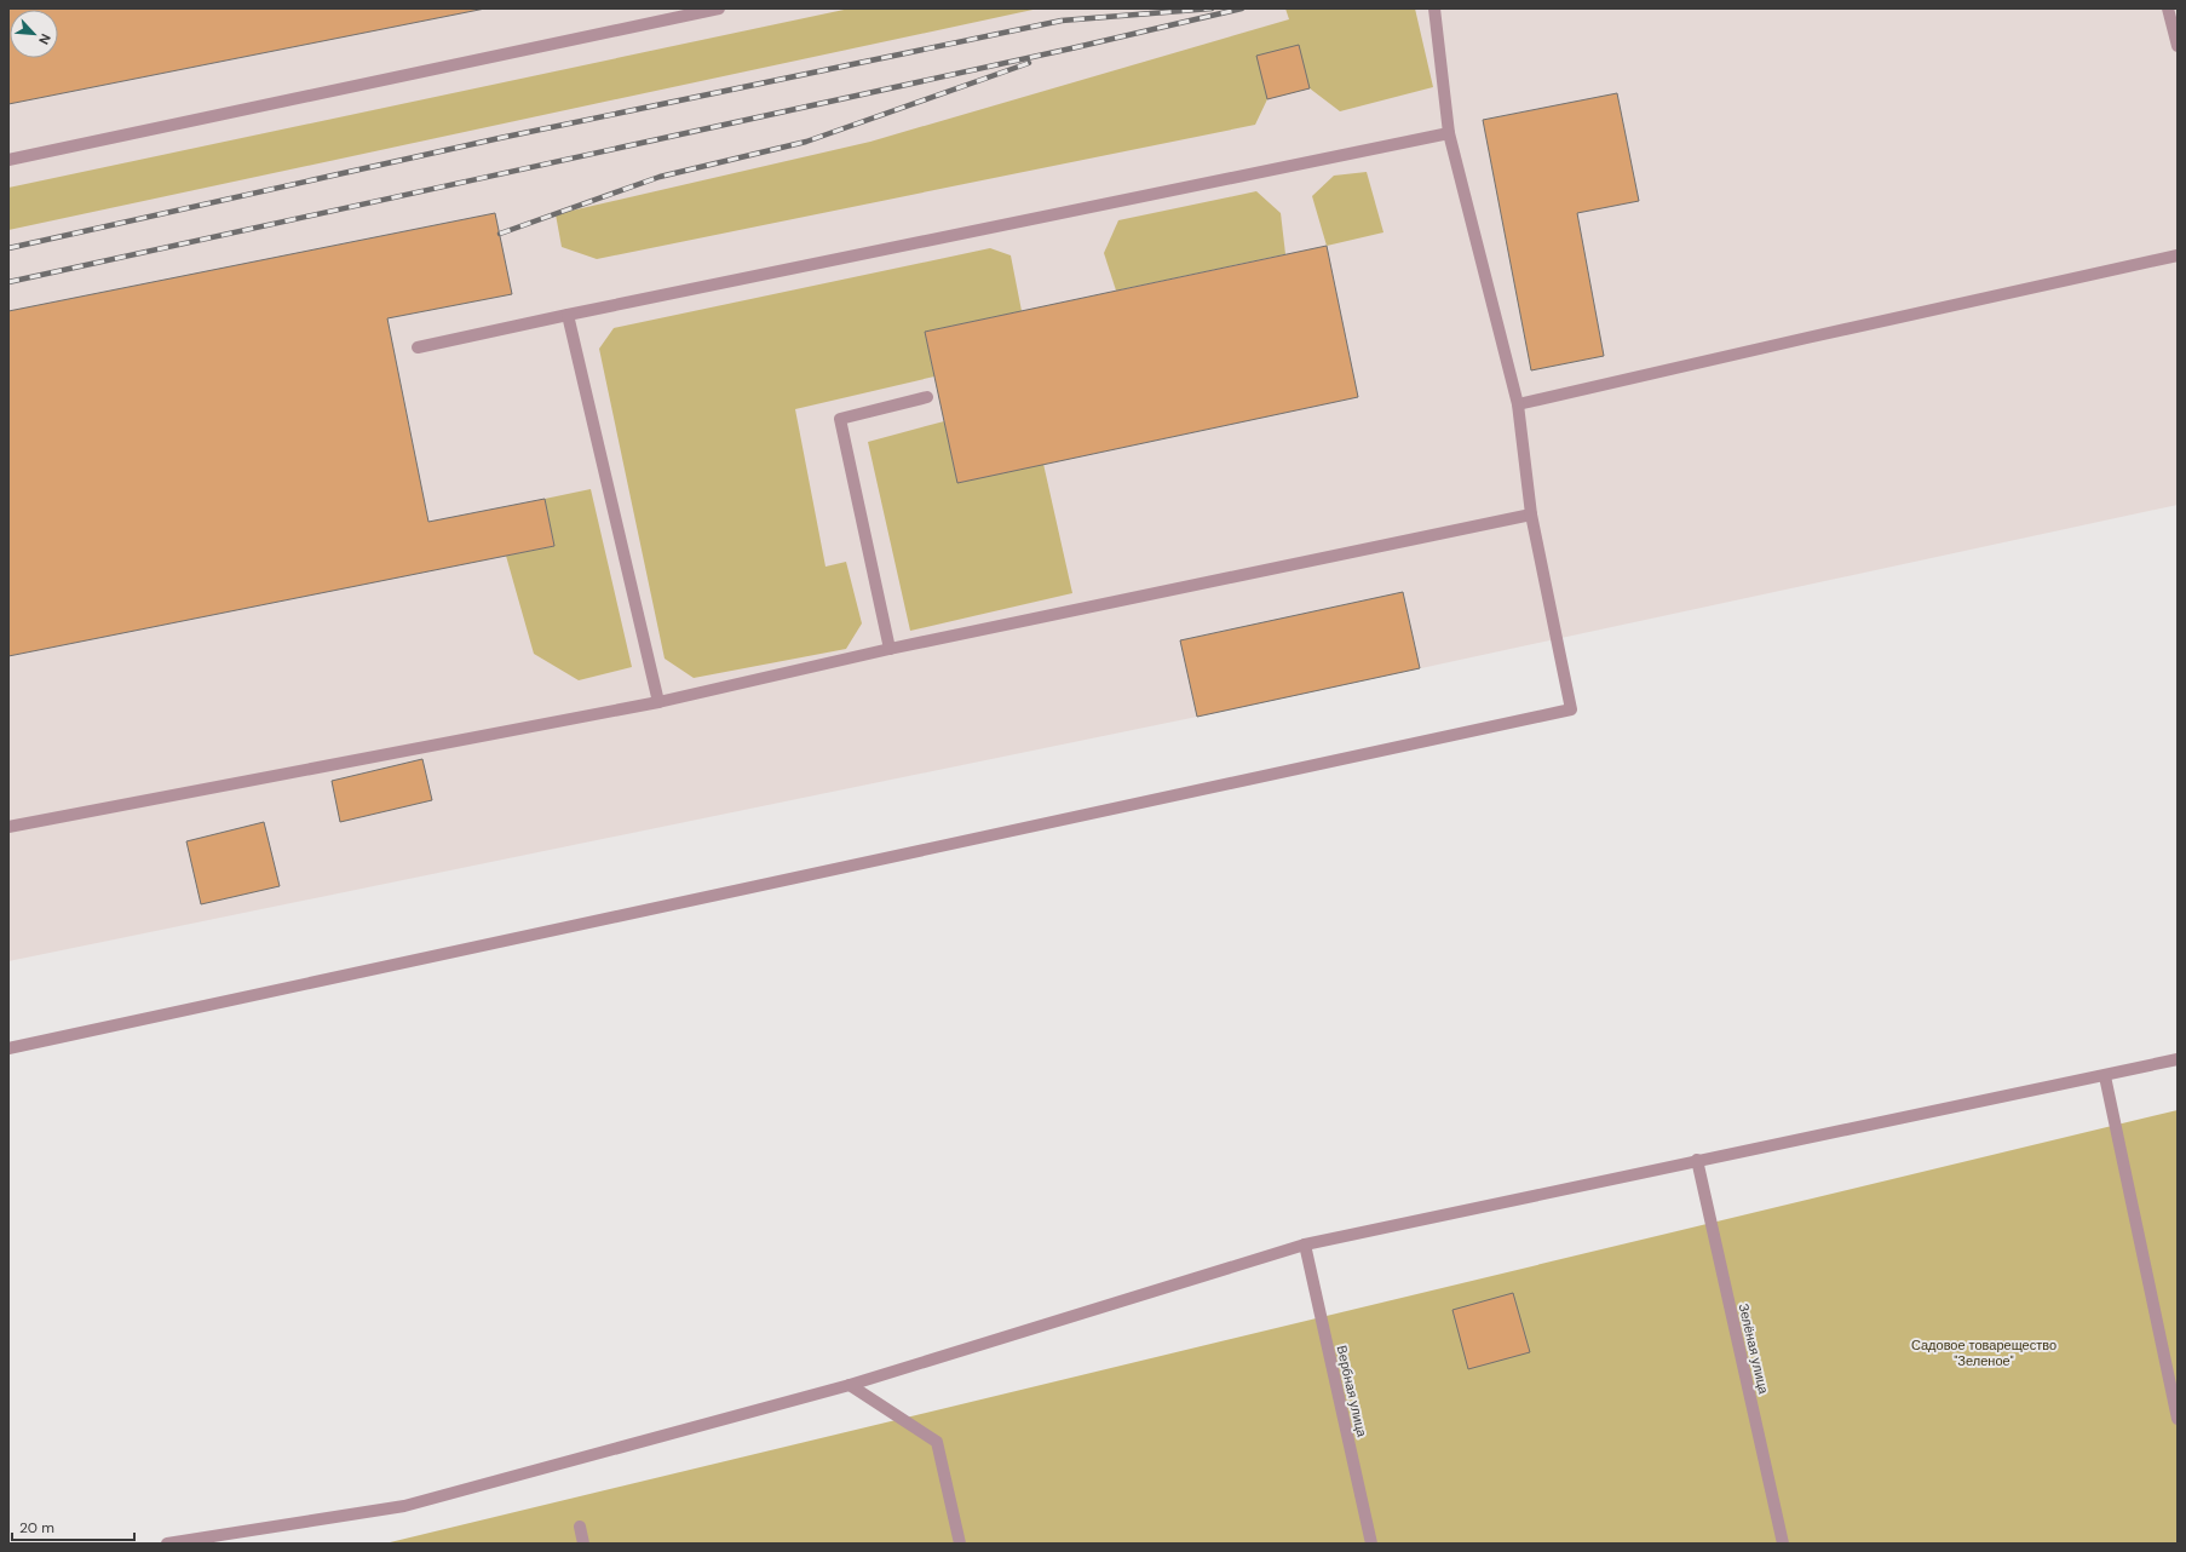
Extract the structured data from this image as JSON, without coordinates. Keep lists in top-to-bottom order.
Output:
{
  "streets": {
    "street": ["Зелёная улица", "Вербная улица"]
  },
  "parks": ["Садовое товарещество \"Зеленое\""],
  "scale_bar": "20 m",
  "north": "bottom right"
}
